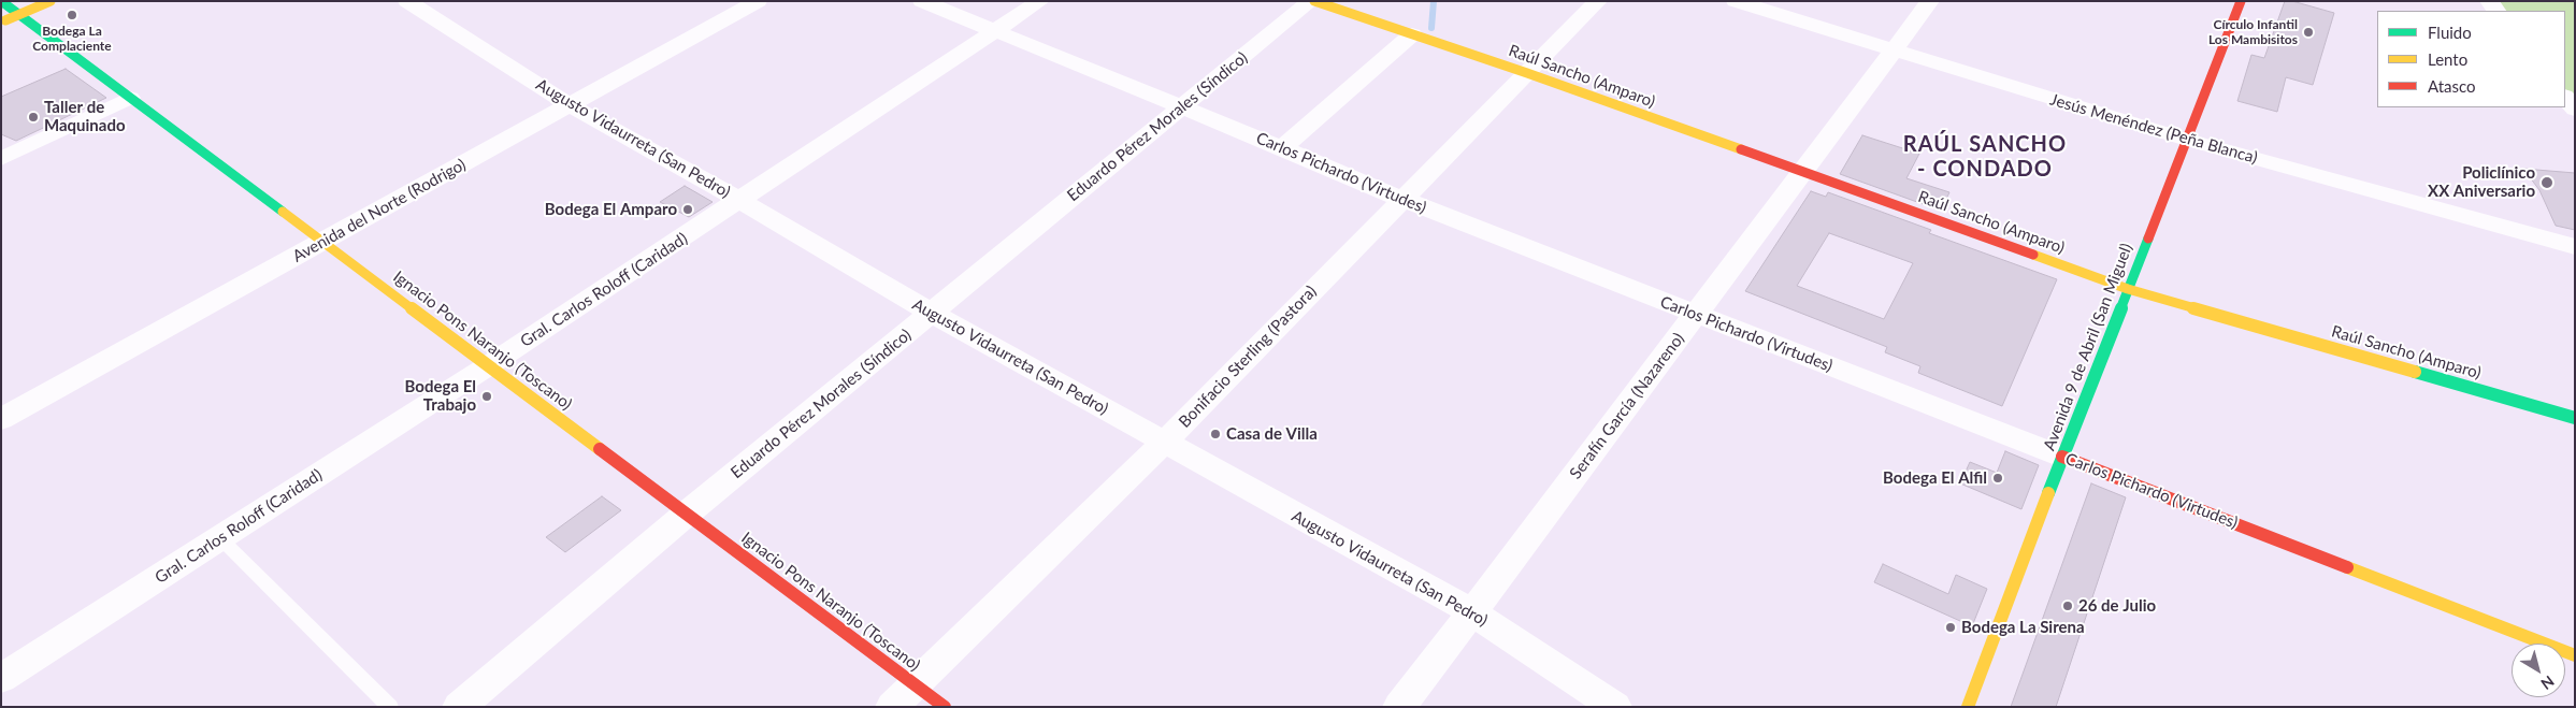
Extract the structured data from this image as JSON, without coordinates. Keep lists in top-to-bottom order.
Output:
{
  "streets": {
    "street": [
      "Raúl Sancho (Amparo)",
      "Eduardo Pérez Morales (Síndico)",
      "Jesús Menéndez (Peña Blanca)",
      "Augusto Vidaurreta (San Pedro)",
      "Carlos Pichardo (Virtudes)",
      "Avenida del Norte (Rodrigo)",
      "Gral. Carlos Roloff (Caridad)",
      "Ignacio Pons Naranjo (Toscano)",
      "Avenida 9 de Abril (San Miguel)",
      "Bonifacio Sterling (Pastora)",
      "Serafín García (Nazareno)"
    ]
  },
  "crossings": [
    ["Raúl Sancho (Amparo)", "Eduardo Pérez Morales (Síndico)"],
    ["Raúl Sancho (Amparo)", "Avenida 9 de Abril (San Miguel)"],
    ["Raúl Sancho (Amparo)", "Bonifacio Sterling (Pastora)"],
    ["Raúl Sancho (Amparo)", "Serafín García (Nazareno)"],
    ["Eduardo Pérez Morales (Síndico)", "Augusto Vidaurreta (San Pedro)"],
    ["Eduardo Pérez Morales (Síndico)", "Carlos Pichardo (Virtudes)"],
    ["Eduardo Pérez Morales (Síndico)", "Ignacio Pons Naranjo (Toscano)"],
    ["Jesús Menéndez (Peña Blanca)", "Avenida 9 de Abril (San Miguel)"],
    ["Jesús Menéndez (Peña Blanca)", "Serafín García (Nazareno)"],
    ["Augusto Vidaurreta (San Pedro)", "Avenida del Norte (Rodrigo)"],
    ["Augusto Vidaurreta (San Pedro)", "Gral. Carlos Roloff (Caridad)"],
    ["Augusto Vidaurreta (San Pedro)", "Bonifacio Sterling (Pastora)"],
    ["Augusto Vidaurreta (San Pedro)", "Serafín García (Nazareno)"],
    ["Carlos Pichardo (Virtudes)", "Gral. Carlos Roloff (Caridad)"],
    ["Carlos Pichardo (Virtudes)", "Avenida 9 de Abril (San Miguel)"],
    ["Carlos Pichardo (Virtudes)", "Bonifacio Sterling (Pastora)"],
    ["Carlos Pichardo (Virtudes)", "Serafín García (Nazareno)"],
    ["Avenida del Norte (Rodrigo)", "Ignacio Pons Naranjo (Toscano)"],
    ["Gral. Carlos Roloff (Caridad)", "Ignacio Pons Naranjo (Toscano)"],
    ["Ignacio Pons Naranjo (Toscano)", "Bonifacio Sterling (Pastora)"]
  ],
  "districts": ["RAÚL SANCHO - CONDADO"],
  "places": [
    "Bodega La Complaciente",
    "Círculo Infantil Los Mambisitos",
    "Taller de Maquinado",
    "Policlínico XX Aniversario",
    "Bodega El Amparo",
    "Bodega El Trabajo",
    "Casa de Villa",
    "Bodega El Alfil",
    "26 de Julio",
    "Bodega La Sirena"
  ],
  "legend": ["Fluido", "Lento", "Atasco"],
  "north": "bottom right"
}
